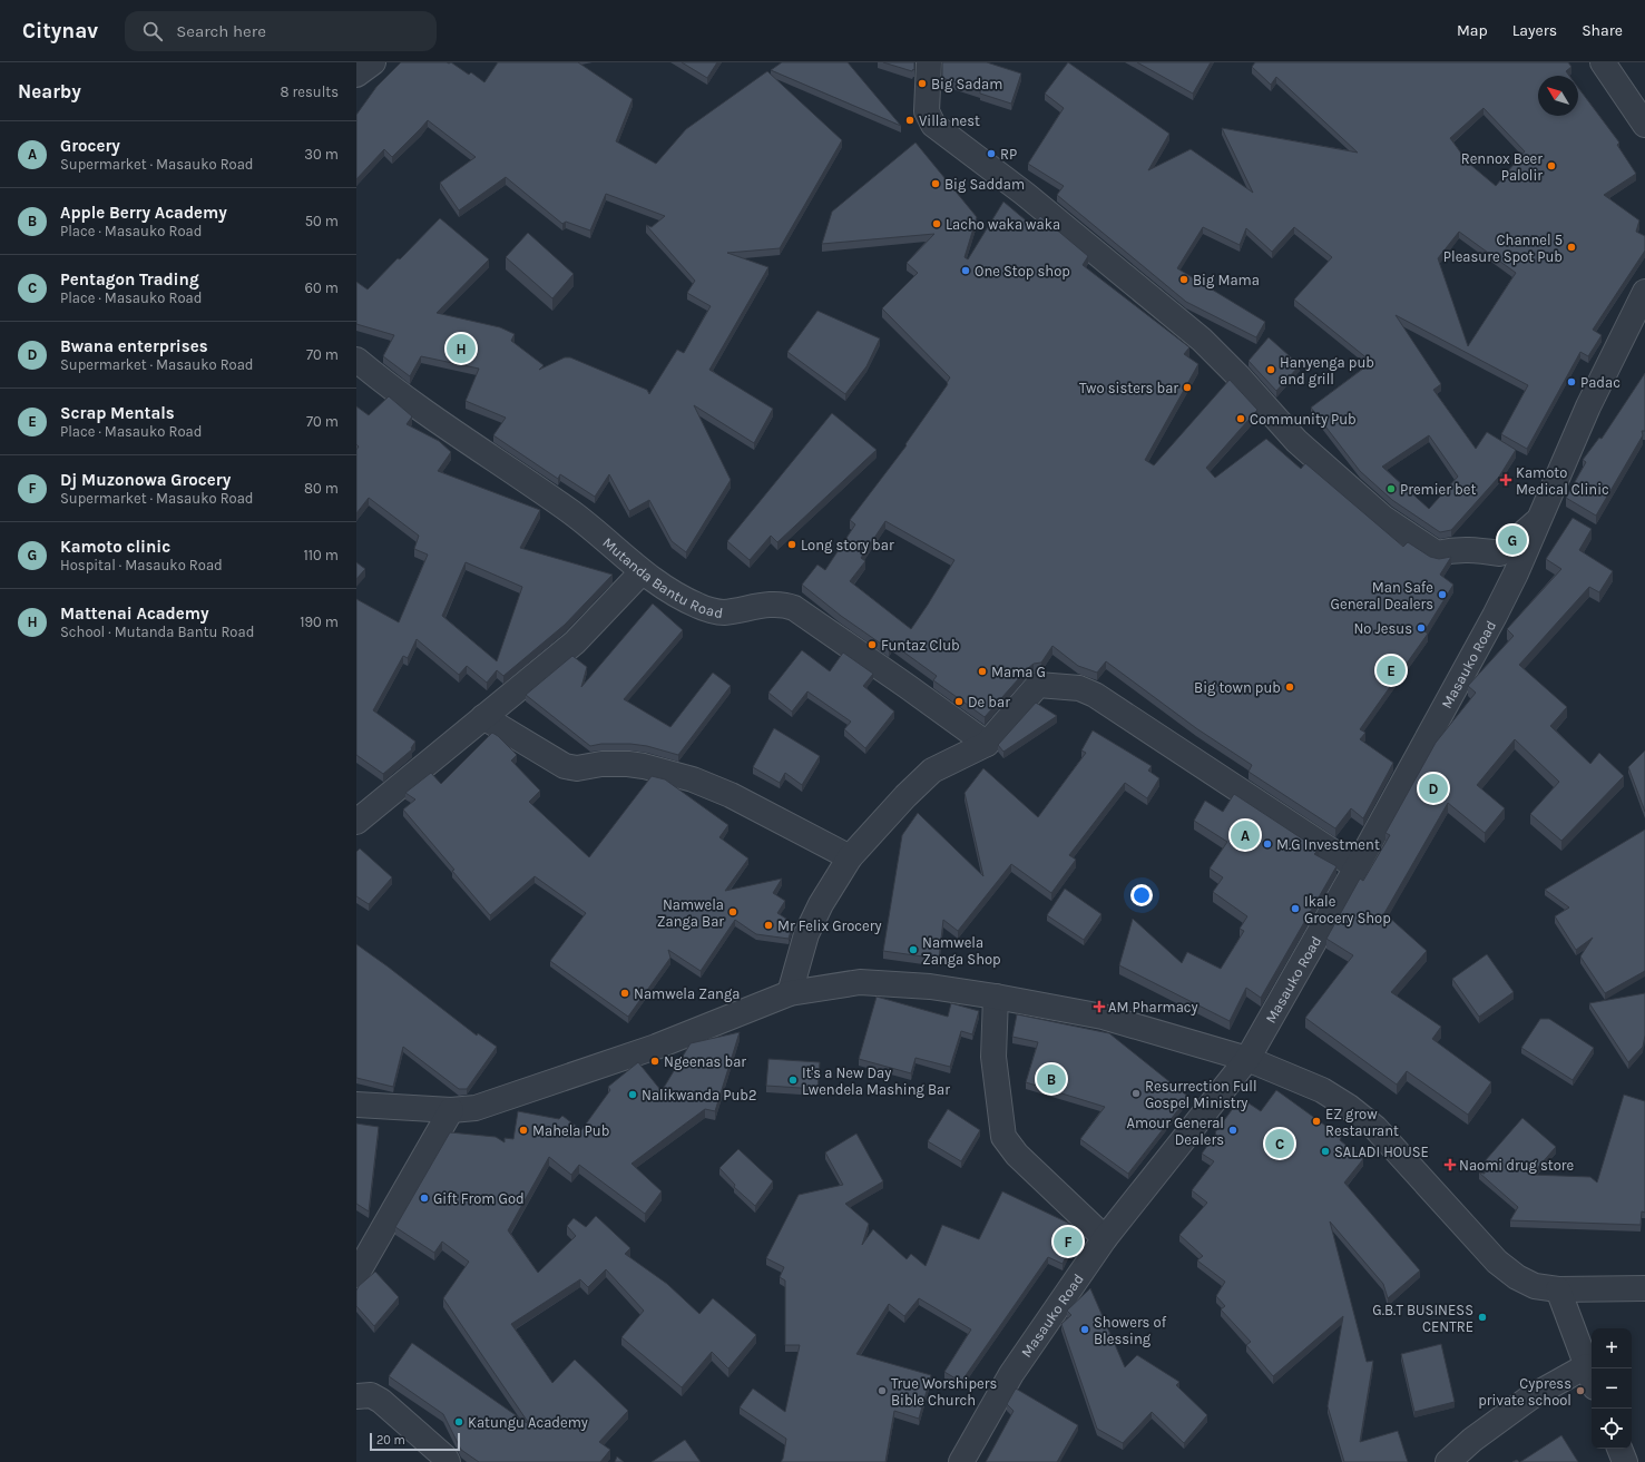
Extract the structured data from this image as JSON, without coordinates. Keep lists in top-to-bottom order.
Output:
{
  "streets": {
    "street": ["Mutanda Bantu Road", "Masauko Road"]
  },
  "places": {
    "other": [
      "Big Sadam",
      "Villa nest",
      "RP",
      "Rennox Beer Palolir",
      "Big Saddam",
      "Lacho waka waka",
      "Channel 5 Pleasure Spot Pub",
      "One Stop shop",
      "Big Mama",
      "Hanyenga pub and grill",
      "Padac",
      "Two sisters bar",
      "Community Pub",
      "Premier bet",
      "Long story bar",
      "Man Safe General Dealers",
      "No Jesus",
      "Funtaz Club",
      "Mama G",
      "Big town pub",
      "De bar",
      "M.G Investment",
      "Ikale Grocery Shop",
      "Namwela Zanga Bar",
      "Mr Felix Grocery",
      "Namwela Zanga Shop",
      "Namwela Zanga",
      "Ngeenas bar",
      "It's a New Day Lwendela Mashing Bar",
      "Resurrection Full Gospel Ministry",
      "Nalikwanda Pub2",
      "EZ grow Restaurant",
      "Mahela Pub",
      "Amour General Dealers",
      "SALADI HOUSE",
      "Gift From God",
      "G.B.T BUSINESS CENTRE",
      "Showers of Blessing",
      "True Worshipers Bible Church",
      "Cypress private school",
      "Katungu Academy"
    ],
    "health": ["Kamoto Medical Clinic", "AM Pharmacy", "Naomi drug store"]
  },
  "scale_bar": "20 m",
  "north": "top left",
  "page": {
    "header": "Citynav",
    "search": "Search here",
    "nav": ["Map", "Layers", "Share"],
    "heading": ["Nearby", "8 results"],
    "list": [
      {
        "mark": "A",
        "name": "Grocery",
        "note": "Supermarket · Masauko Road",
        "value": "30 m"
      },
      {
        "mark": "B",
        "name": "Apple Berry Academy",
        "note": "Place · Masauko Road",
        "value": "50 m"
      },
      {
        "mark": "C",
        "name": "Pentagon Trading",
        "note": "Place · Masauko Road",
        "value": "60 m"
      },
      {
        "mark": "D",
        "name": "Bwana enterprises",
        "note": "Supermarket · Masauko Road",
        "value": "70 m"
      },
      {
        "mark": "E",
        "name": "Scrap Mentals",
        "note": "Place · Masauko Road",
        "value": "70 m"
      },
      {
        "mark": "F",
        "name": "Dj Muzonowa Grocery",
        "note": "Supermarket · Masauko Road",
        "value": "80 m"
      },
      {
        "mark": "G",
        "name": "Kamoto clinic",
        "note": "Hospital · Masauko Road",
        "value": "110 m"
      },
      {
        "mark": "H",
        "name": "Mattenai Academy",
        "note": "School · Mutanda Bantu Road",
        "value": "190 m"
      }
    ],
    "pins": [
      "H",
      "G",
      "E",
      "D",
      "A",
      "B",
      "C",
      "F"
    ],
    "map_buttons": ["+", "−"],
    "scale": "20 m"
  }
}
